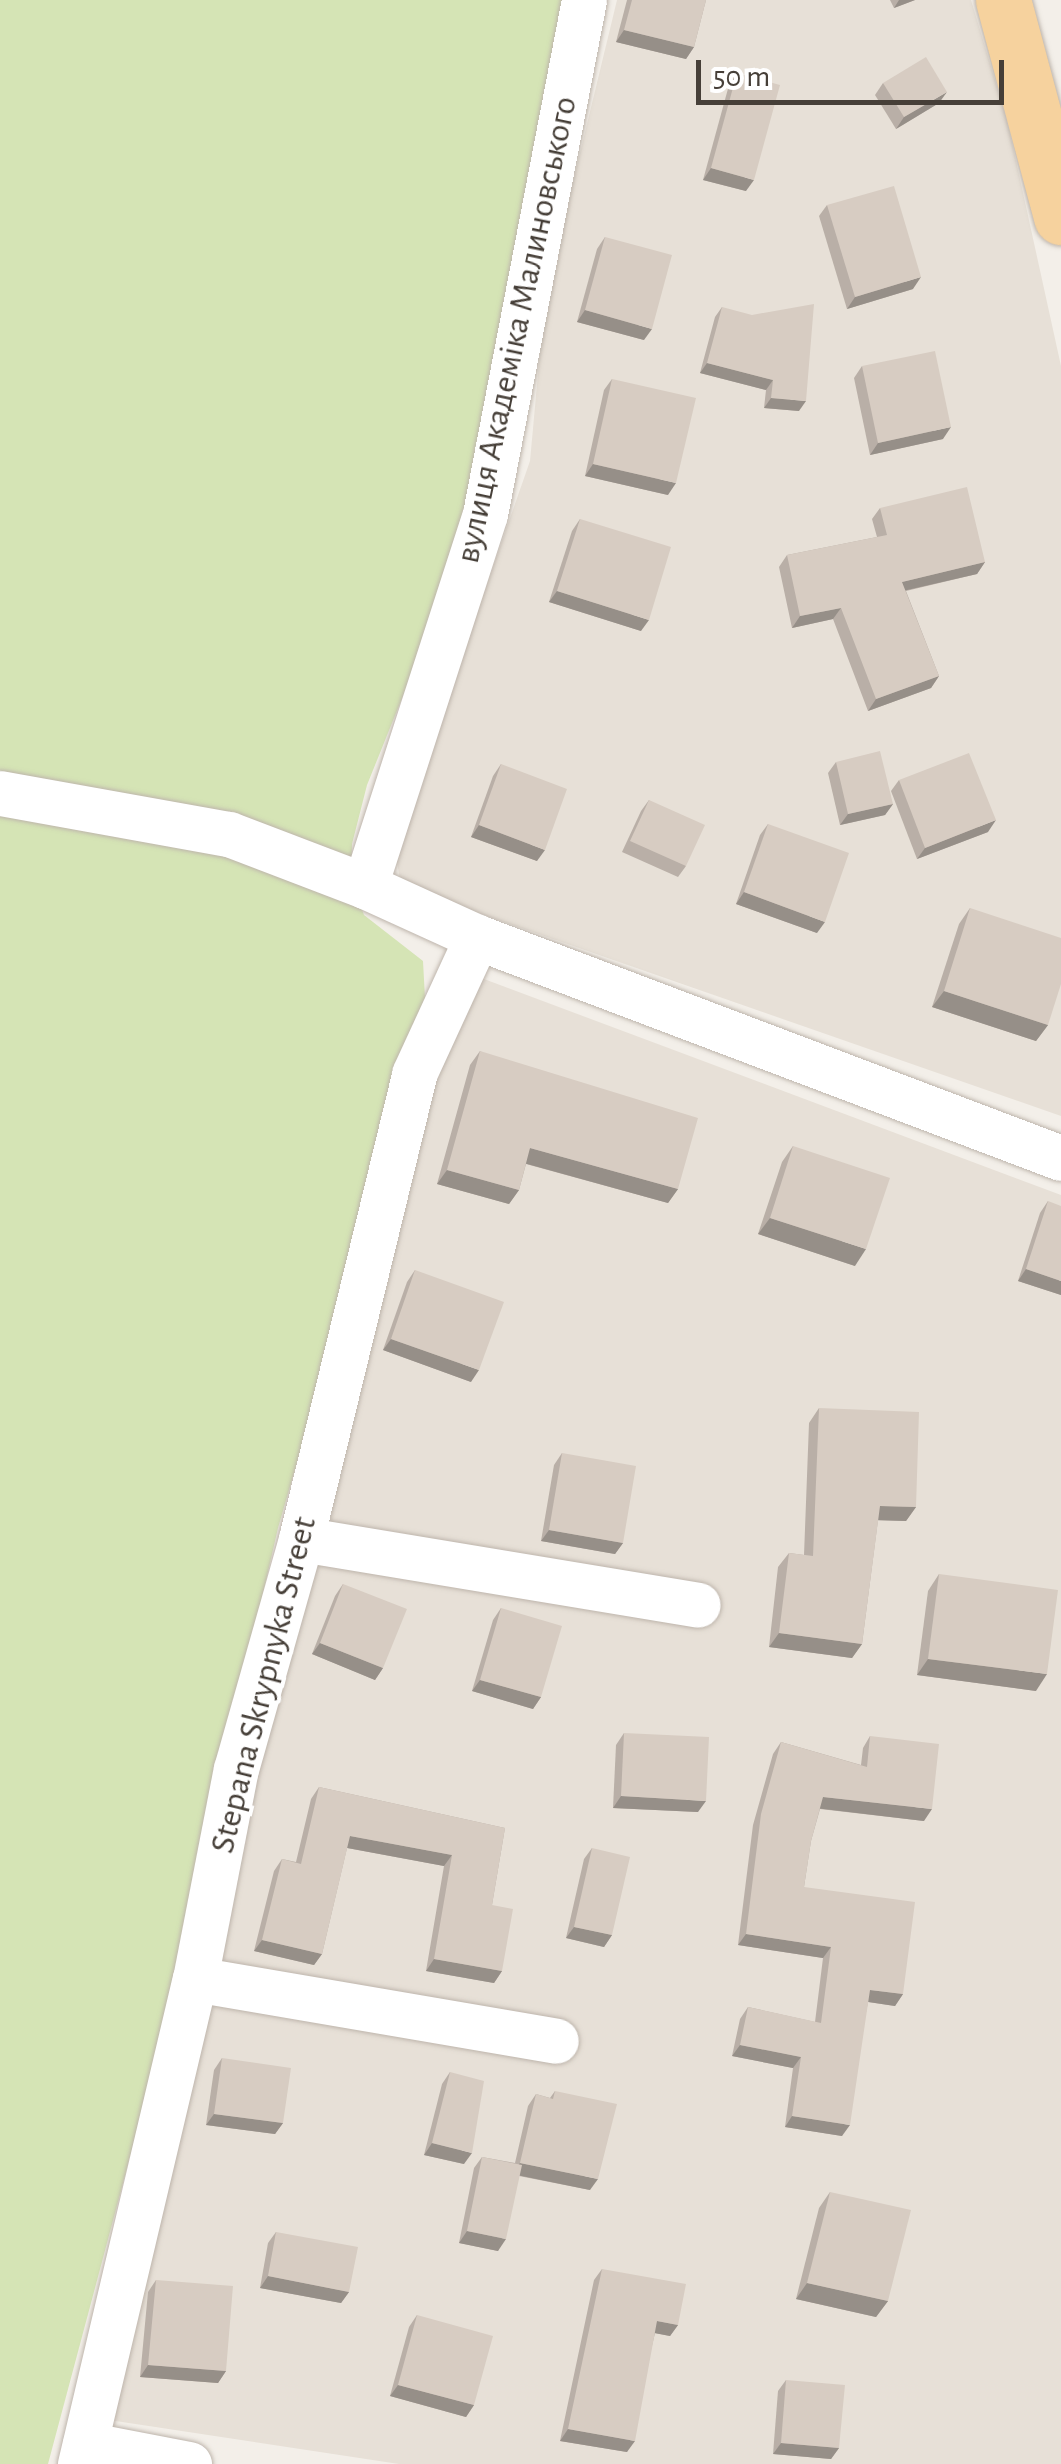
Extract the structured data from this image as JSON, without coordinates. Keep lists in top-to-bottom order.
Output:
{
  "streets": {
    "street": ["вулиця Академіка Малиновського", "Stepana Skrypnyka Street"]
  },
  "scale_bar": "50 m"
}
